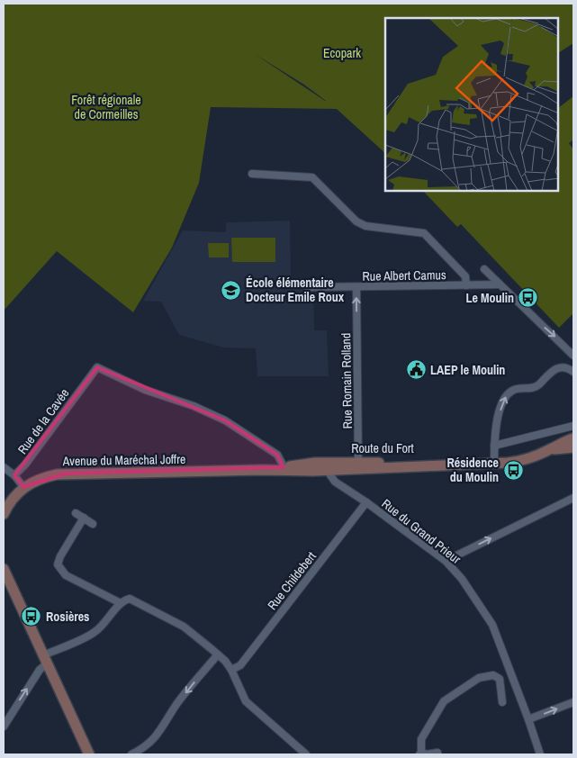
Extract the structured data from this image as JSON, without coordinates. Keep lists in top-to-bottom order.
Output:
{
  "streets": {
    "street": [
      "Rue Albert Camus",
      "Rue Romain Rolland",
      "Rue de la Cavée",
      "Route du Fort",
      "Avenue du Maréchal Joffre",
      "Rue du Grand Prieur",
      "Rue Childebert"
    ]
  },
  "crossings": [
    ["Rue Albert Camus", "Rue Romain Rolland"],
    ["Rue Romain Rolland", "Route du Fort"],
    ["Rue de la Cavée", "Avenue du Maréchal Joffre"],
    ["Route du Fort", "Avenue du Maréchal Joffre"],
    ["Route du Fort", "Rue du Grand Prieur"],
    ["Rue du Grand Prieur", "Rue Childebert"]
  ],
  "one_way": ["Rue Romain Rolland"],
  "parks": ["Ecopark", "Forêt régionale de Cormeilles"],
  "places": {
    "school or university": ["École élémentaire Docteur Emile Roux"],
    "bus stop": ["Le Moulin", "Résidence du Moulin", "Rosières"],
    "public building": ["LAEP le Moulin"]
  }
}
